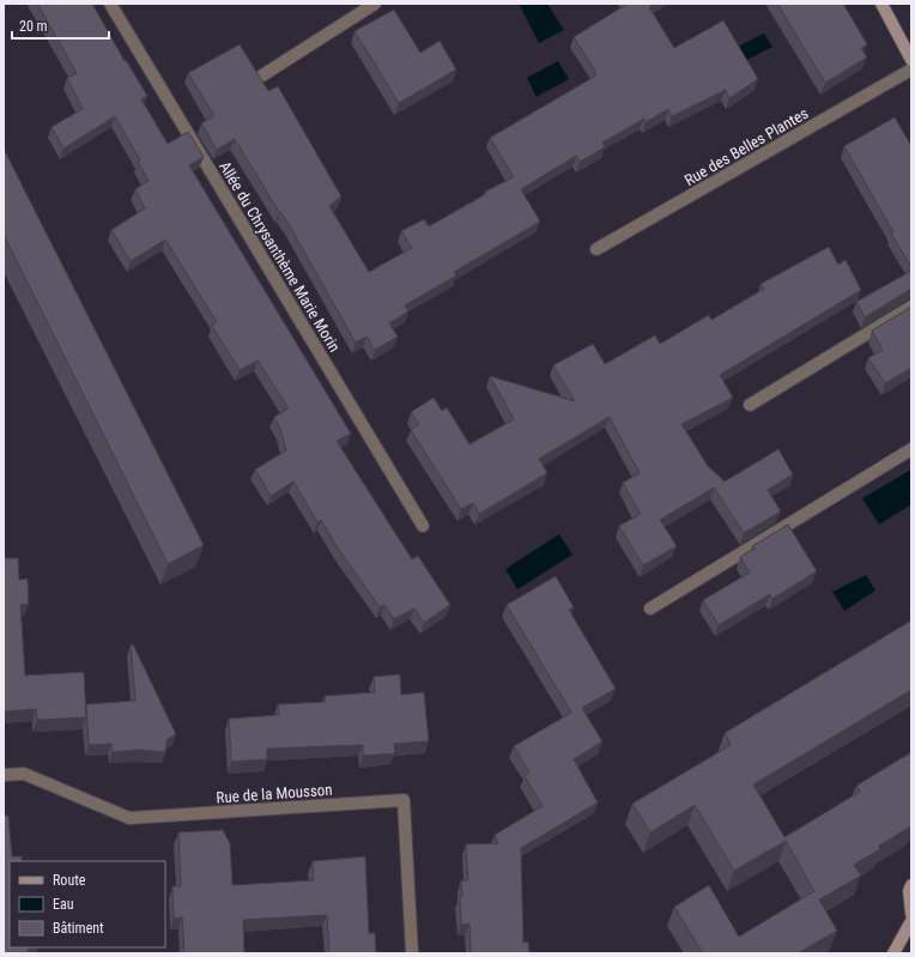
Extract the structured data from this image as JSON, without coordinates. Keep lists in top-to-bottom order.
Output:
{
  "streets": {
    "street": ["Rue des Belles Plantes", "Allée du Chrysanthème Marie Morin", "Rue de la Mousson"]
  },
  "legend": ["Route", "Eau", "Bâtiment"],
  "scale_bar": "20 m"
}
